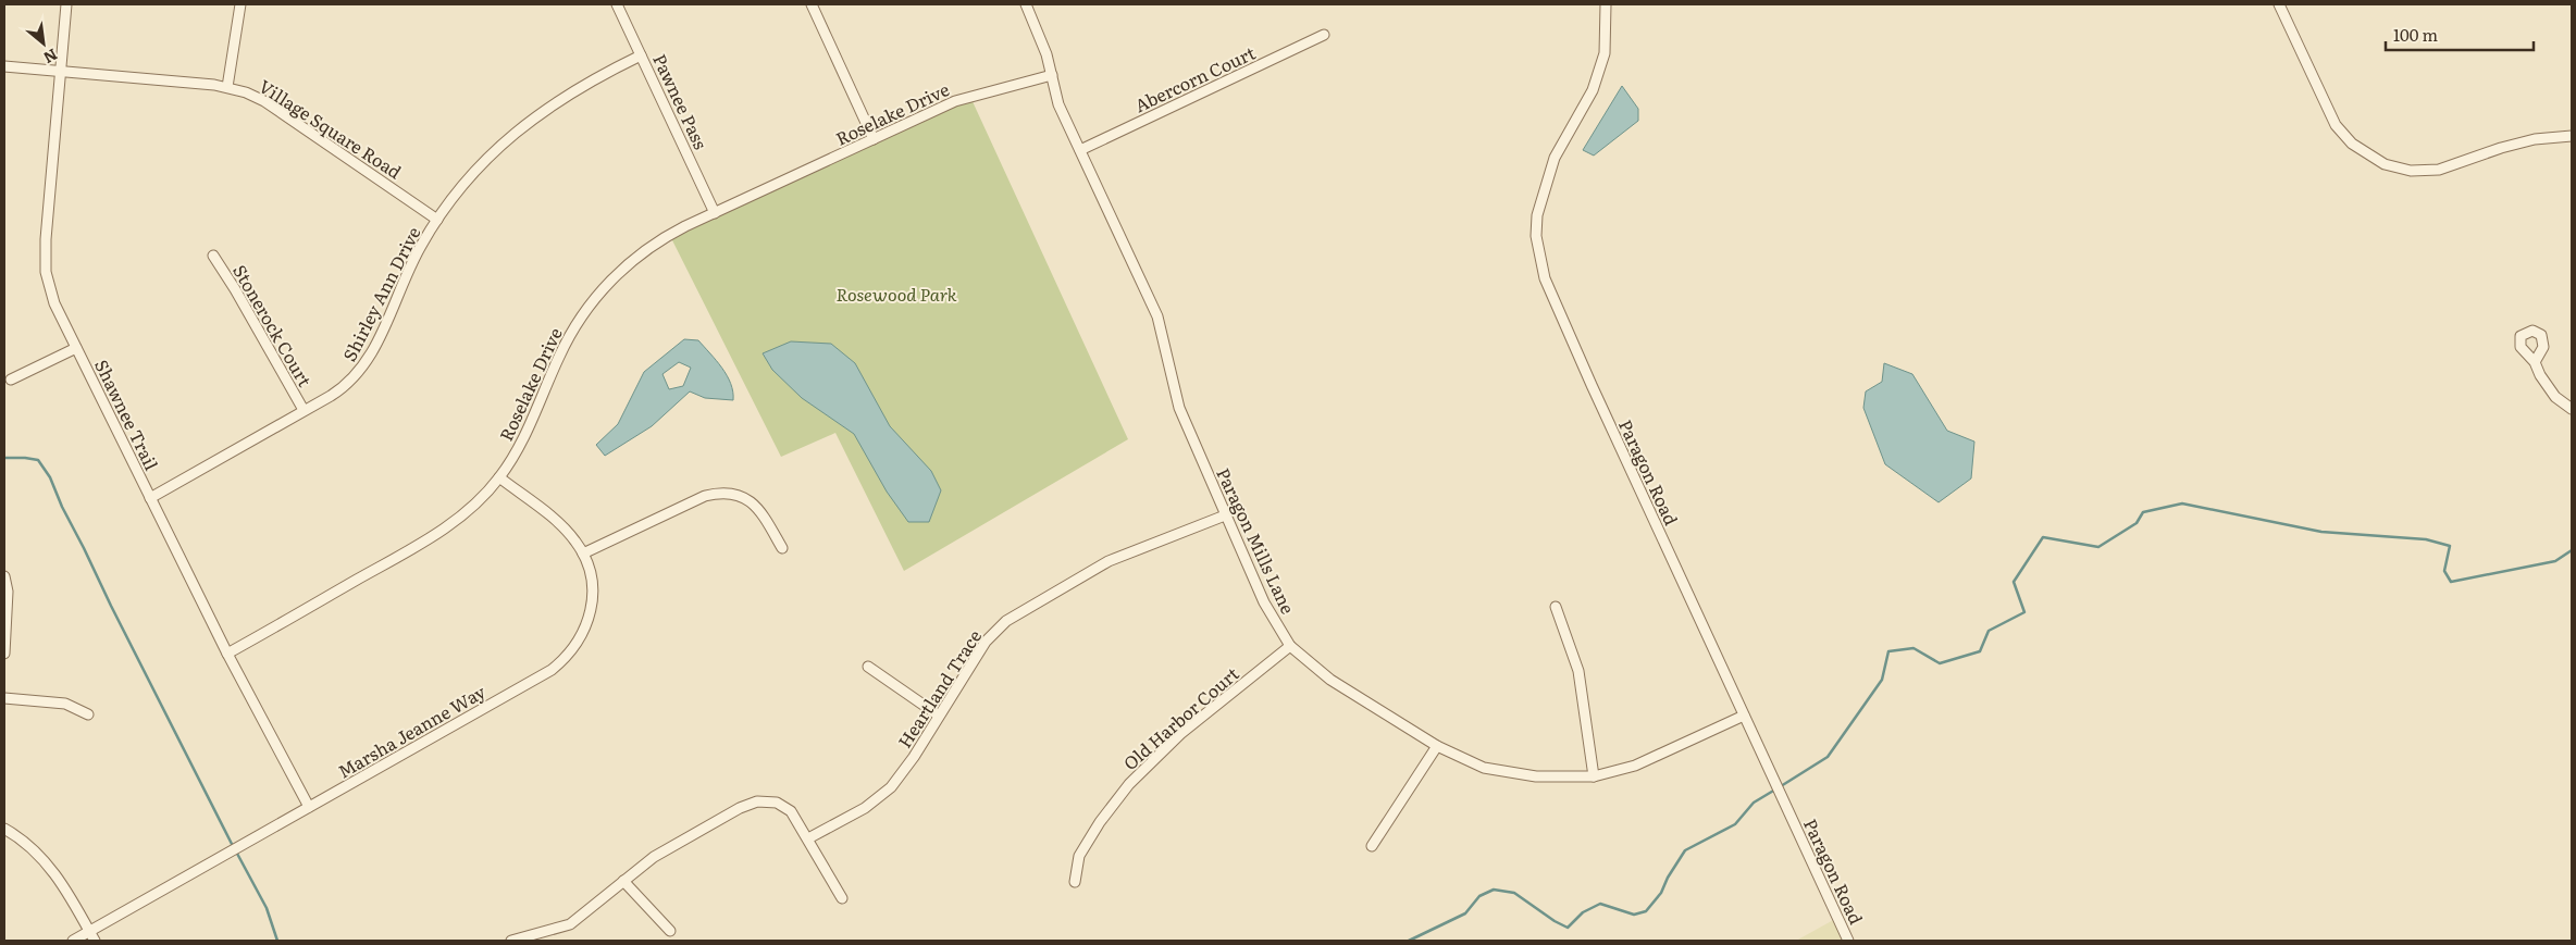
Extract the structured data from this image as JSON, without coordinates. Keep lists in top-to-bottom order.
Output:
{
  "streets": {
    "street": [
      "Abercorn Court",
      "Pawnee Pass",
      "Roselake Drive",
      "Village Square Road",
      "Shirley Ann Drive",
      "Stonerock Court",
      "Shawnee Trail",
      "Paragon Road",
      "Paragon Mills Lane",
      "Heartland Trace",
      "Old Harbor Court",
      "Marsha Jeanne Way"
    ]
  },
  "crossings": [
    ["Abercorn Court", "Paragon Mills Lane"],
    ["Pawnee Pass", "Roselake Drive"],
    ["Pawnee Pass", "Shirley Ann Drive"],
    ["Roselake Drive", "Shawnee Trail"],
    ["Roselake Drive", "Paragon Mills Lane"],
    ["Roselake Drive", "Marsha Jeanne Way"],
    ["Village Square Road", "Shirley Ann Drive"],
    ["Village Square Road", "Shawnee Trail"],
    ["Shirley Ann Drive", "Stonerock Court"],
    ["Shirley Ann Drive", "Shawnee Trail"],
    ["Shawnee Trail", "Marsha Jeanne Way"],
    ["Paragon Road", "Paragon Mills Lane"],
    ["Paragon Mills Lane", "Heartland Trace"],
    ["Paragon Mills Lane", "Old Harbor Court"]
  ],
  "parks": ["Rosewood Park"],
  "scale_bar": "100 m",
  "north": "bottom right"
}
